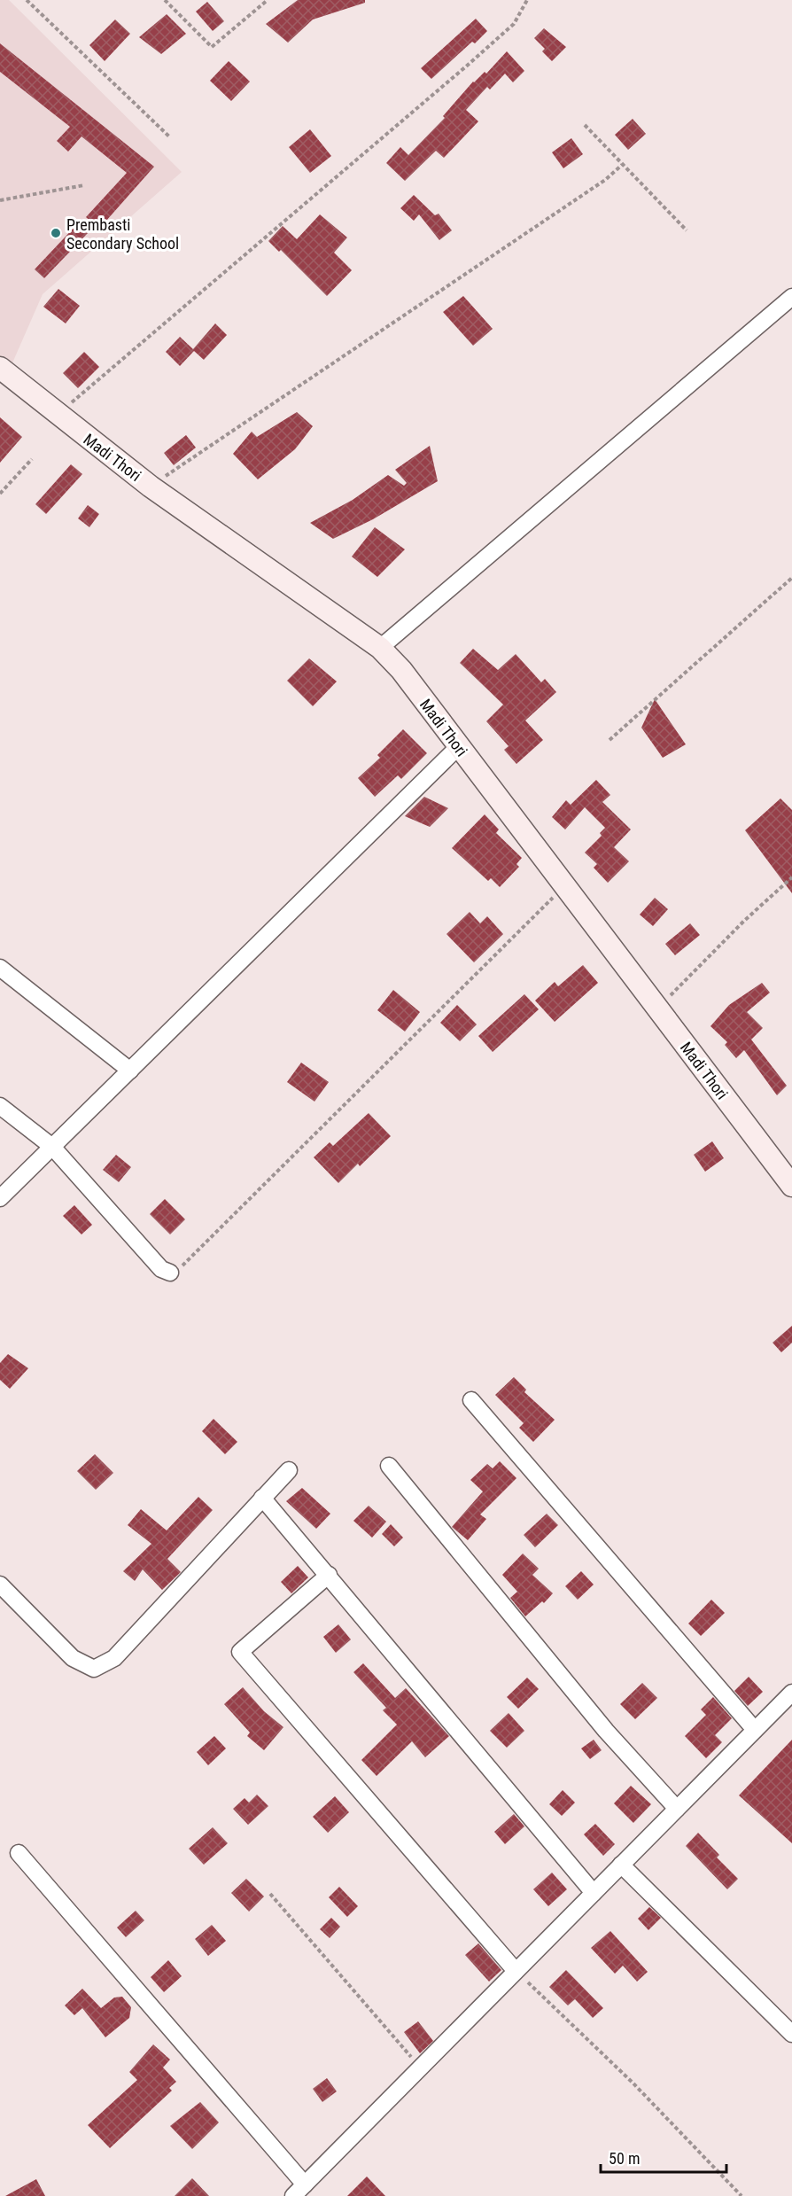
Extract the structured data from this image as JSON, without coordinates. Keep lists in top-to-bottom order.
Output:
{
  "streets": {
    "main road": ["Madi Thori"]
  },
  "places": ["Prembasti Secondary School"],
  "scale_bar": "50 m"
}
